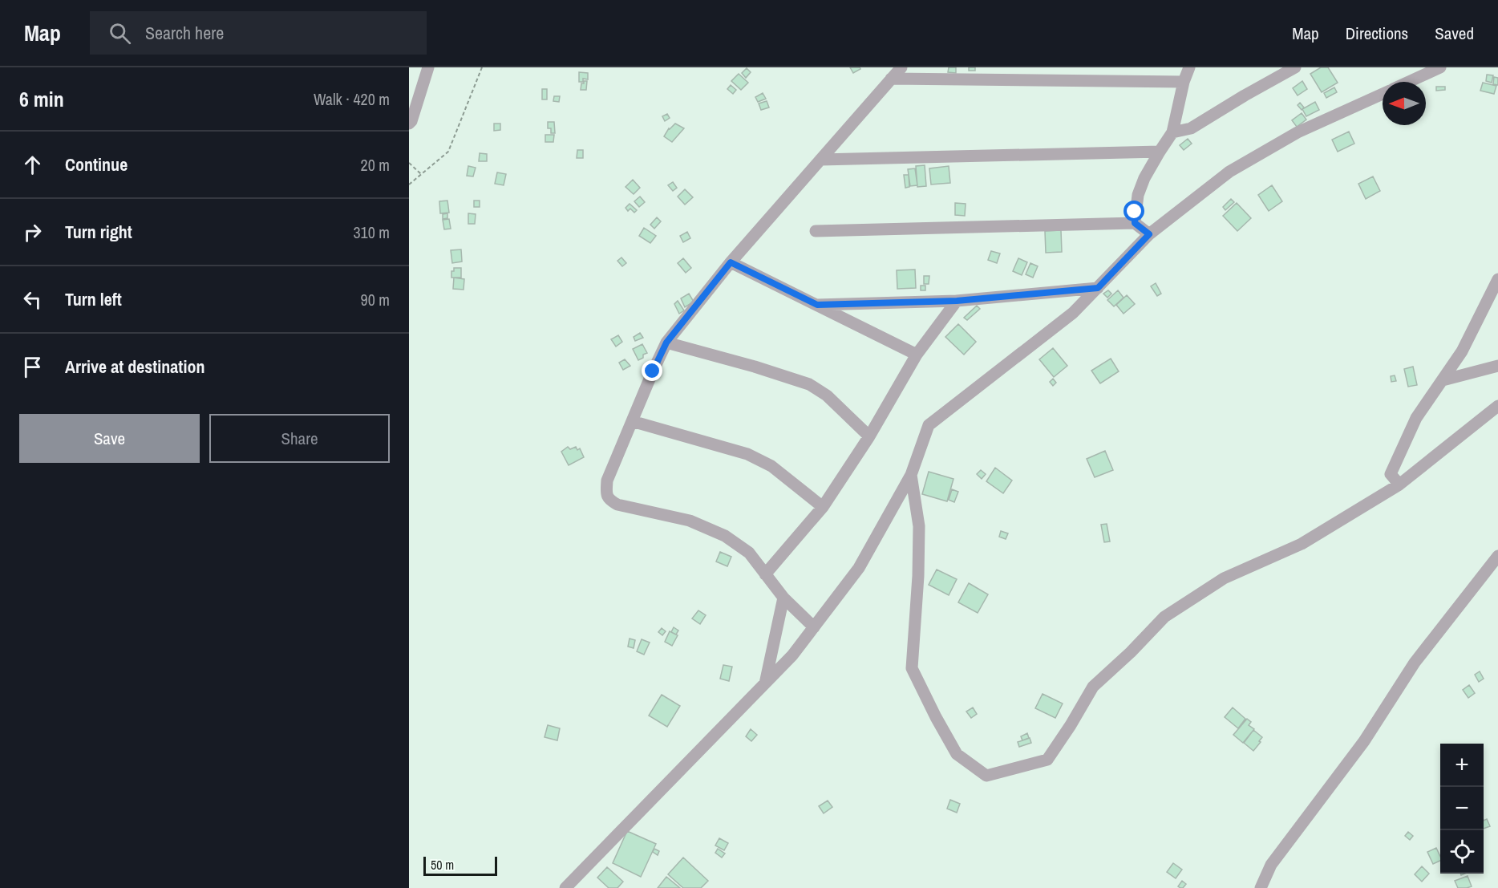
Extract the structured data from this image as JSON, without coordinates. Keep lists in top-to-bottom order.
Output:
{
  "scale_bar": "50 m",
  "north": "left",
  "page": {
    "header": "Map",
    "search": "Search here",
    "nav": ["Map", "Directions", "Saved"],
    "heading": ["6 min", "Walk · 420 m"],
    "list": [
      ["Continue", "20 m"],
      ["Turn right", "310 m"],
      ["Turn left", "90 m"],
      "Arrive at destination"
    ],
    "buttons": ["Save", "Share"],
    "map_buttons": ["+", "−"],
    "scale": "50 m"
  }
}
